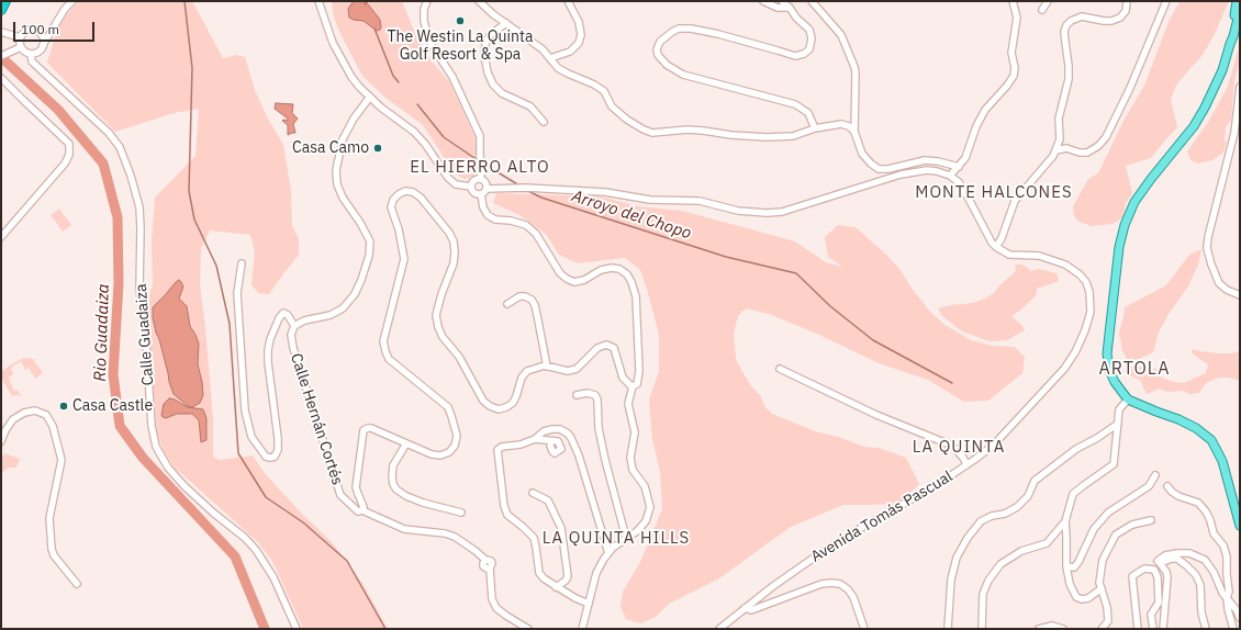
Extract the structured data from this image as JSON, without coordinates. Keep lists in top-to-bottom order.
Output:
{
  "streets": {
    "street": ["Calle Guadaiza", "Calle Hernán Cortés", "Avenida Tomás Pascual"]
  },
  "districts": [
    "EL HIERRO ALTO",
    "MONTE HALCONES",
    "ARTOLA",
    "LA QUINTA",
    "LA QUINTA HILLS"
  ],
  "water": ["Arroyo del Chopo", "Rio Guadaiza"],
  "places": ["The Westin La Quinta Golf Resort & Spa", "Casa Camo", "Casa Castle"],
  "scale_bar": "100 m"
}
